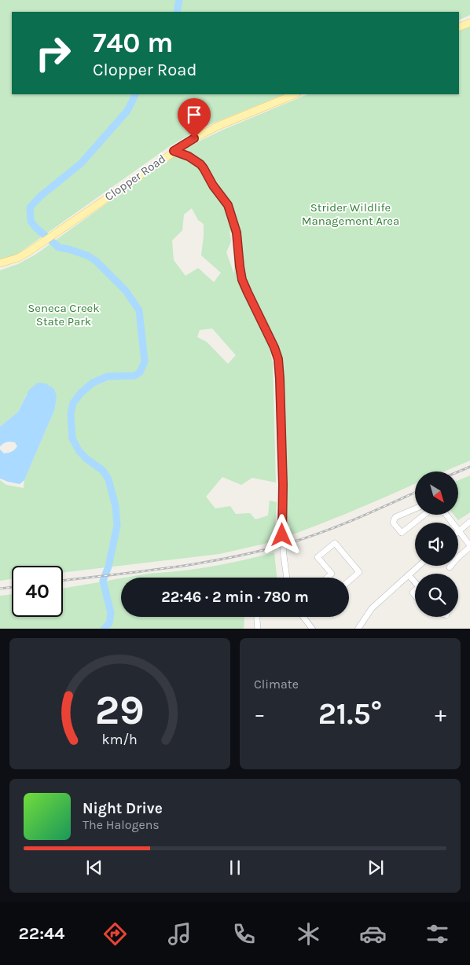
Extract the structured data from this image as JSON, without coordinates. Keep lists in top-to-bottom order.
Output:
{
  "streets": {
    "main road": ["Clopper Road"]
  },
  "parks": ["Strider Wildlife Management Area", "Seneca Creek State Park"],
  "north": "bottom right",
  "page": {
    "turn": ["740 m", "Clopper Road"],
    "limit": "40",
    "trip": "22:46 · 2 min · 780 m",
    "tile": "Climate",
    "heat": ["−", "21.5°", "+"],
    "song": ["Night Drive", "The Halogens"],
    "tabs": "22:44",
    "gauge": ["29", "km/h"]
  }
}
